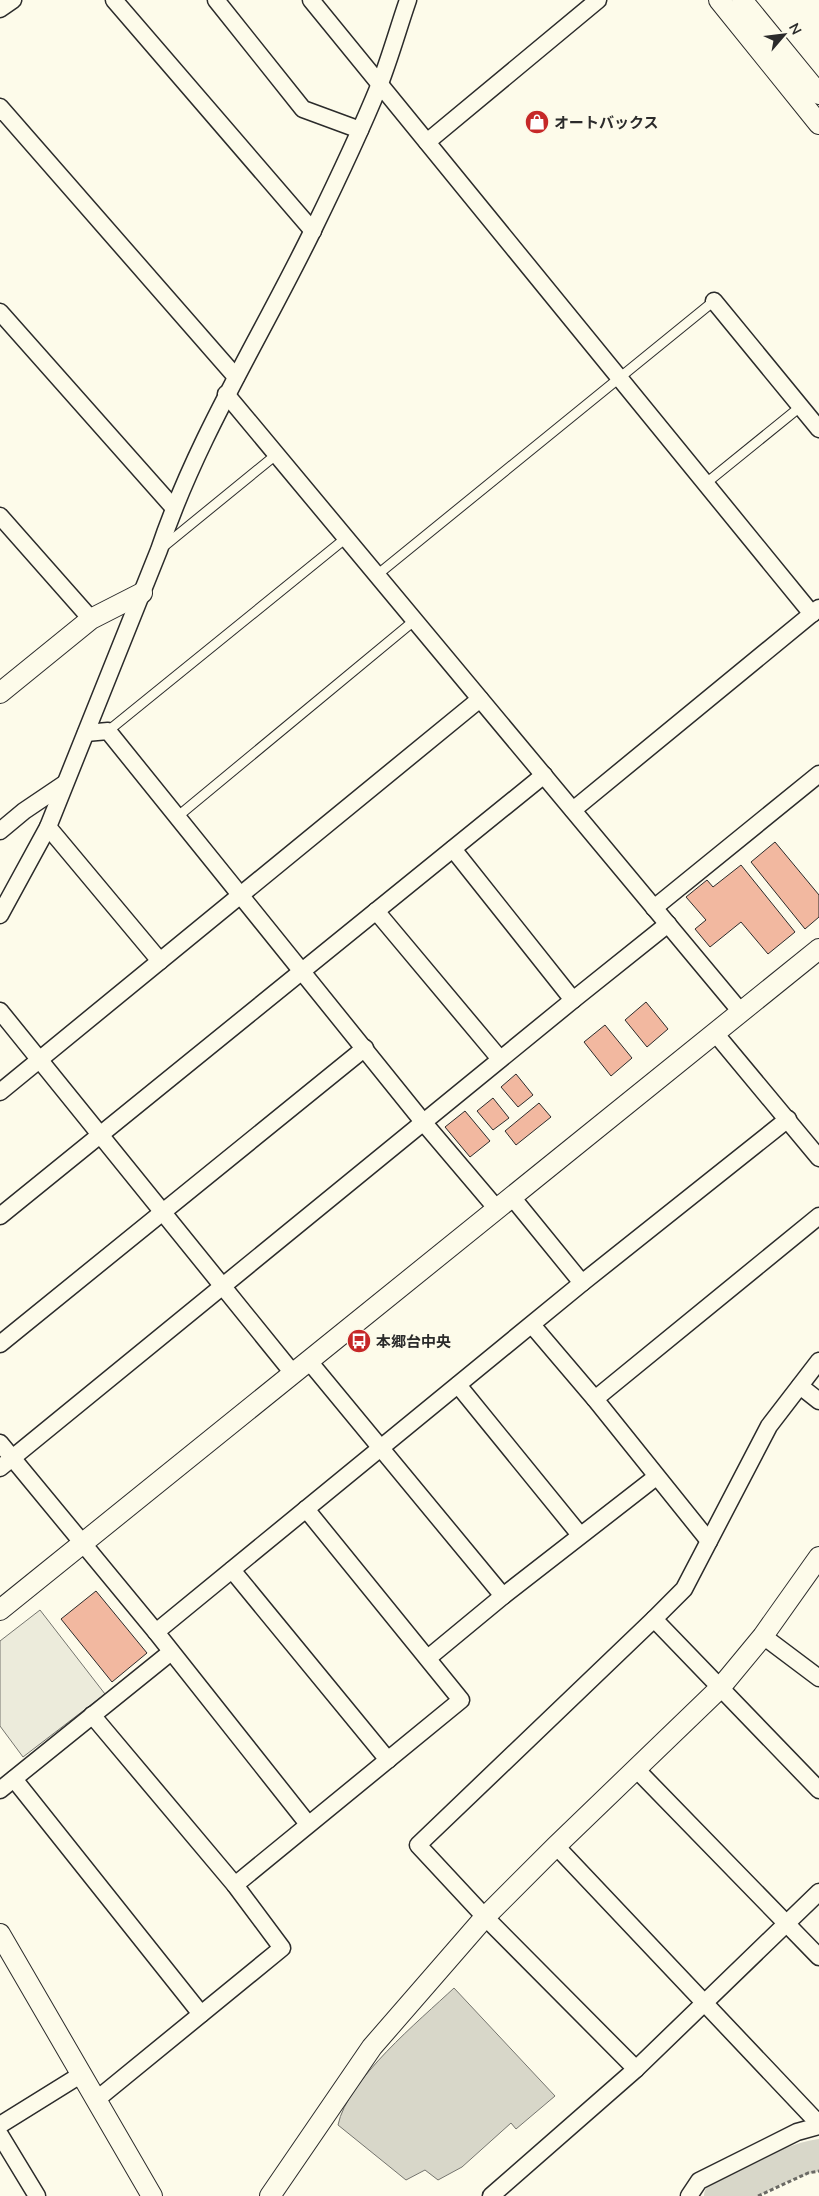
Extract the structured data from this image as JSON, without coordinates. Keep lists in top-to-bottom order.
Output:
{
  "places": {
    "shop": ["オートバックス"],
    "bus stop": ["本郷台中央"]
  },
  "north": "top right"
}
